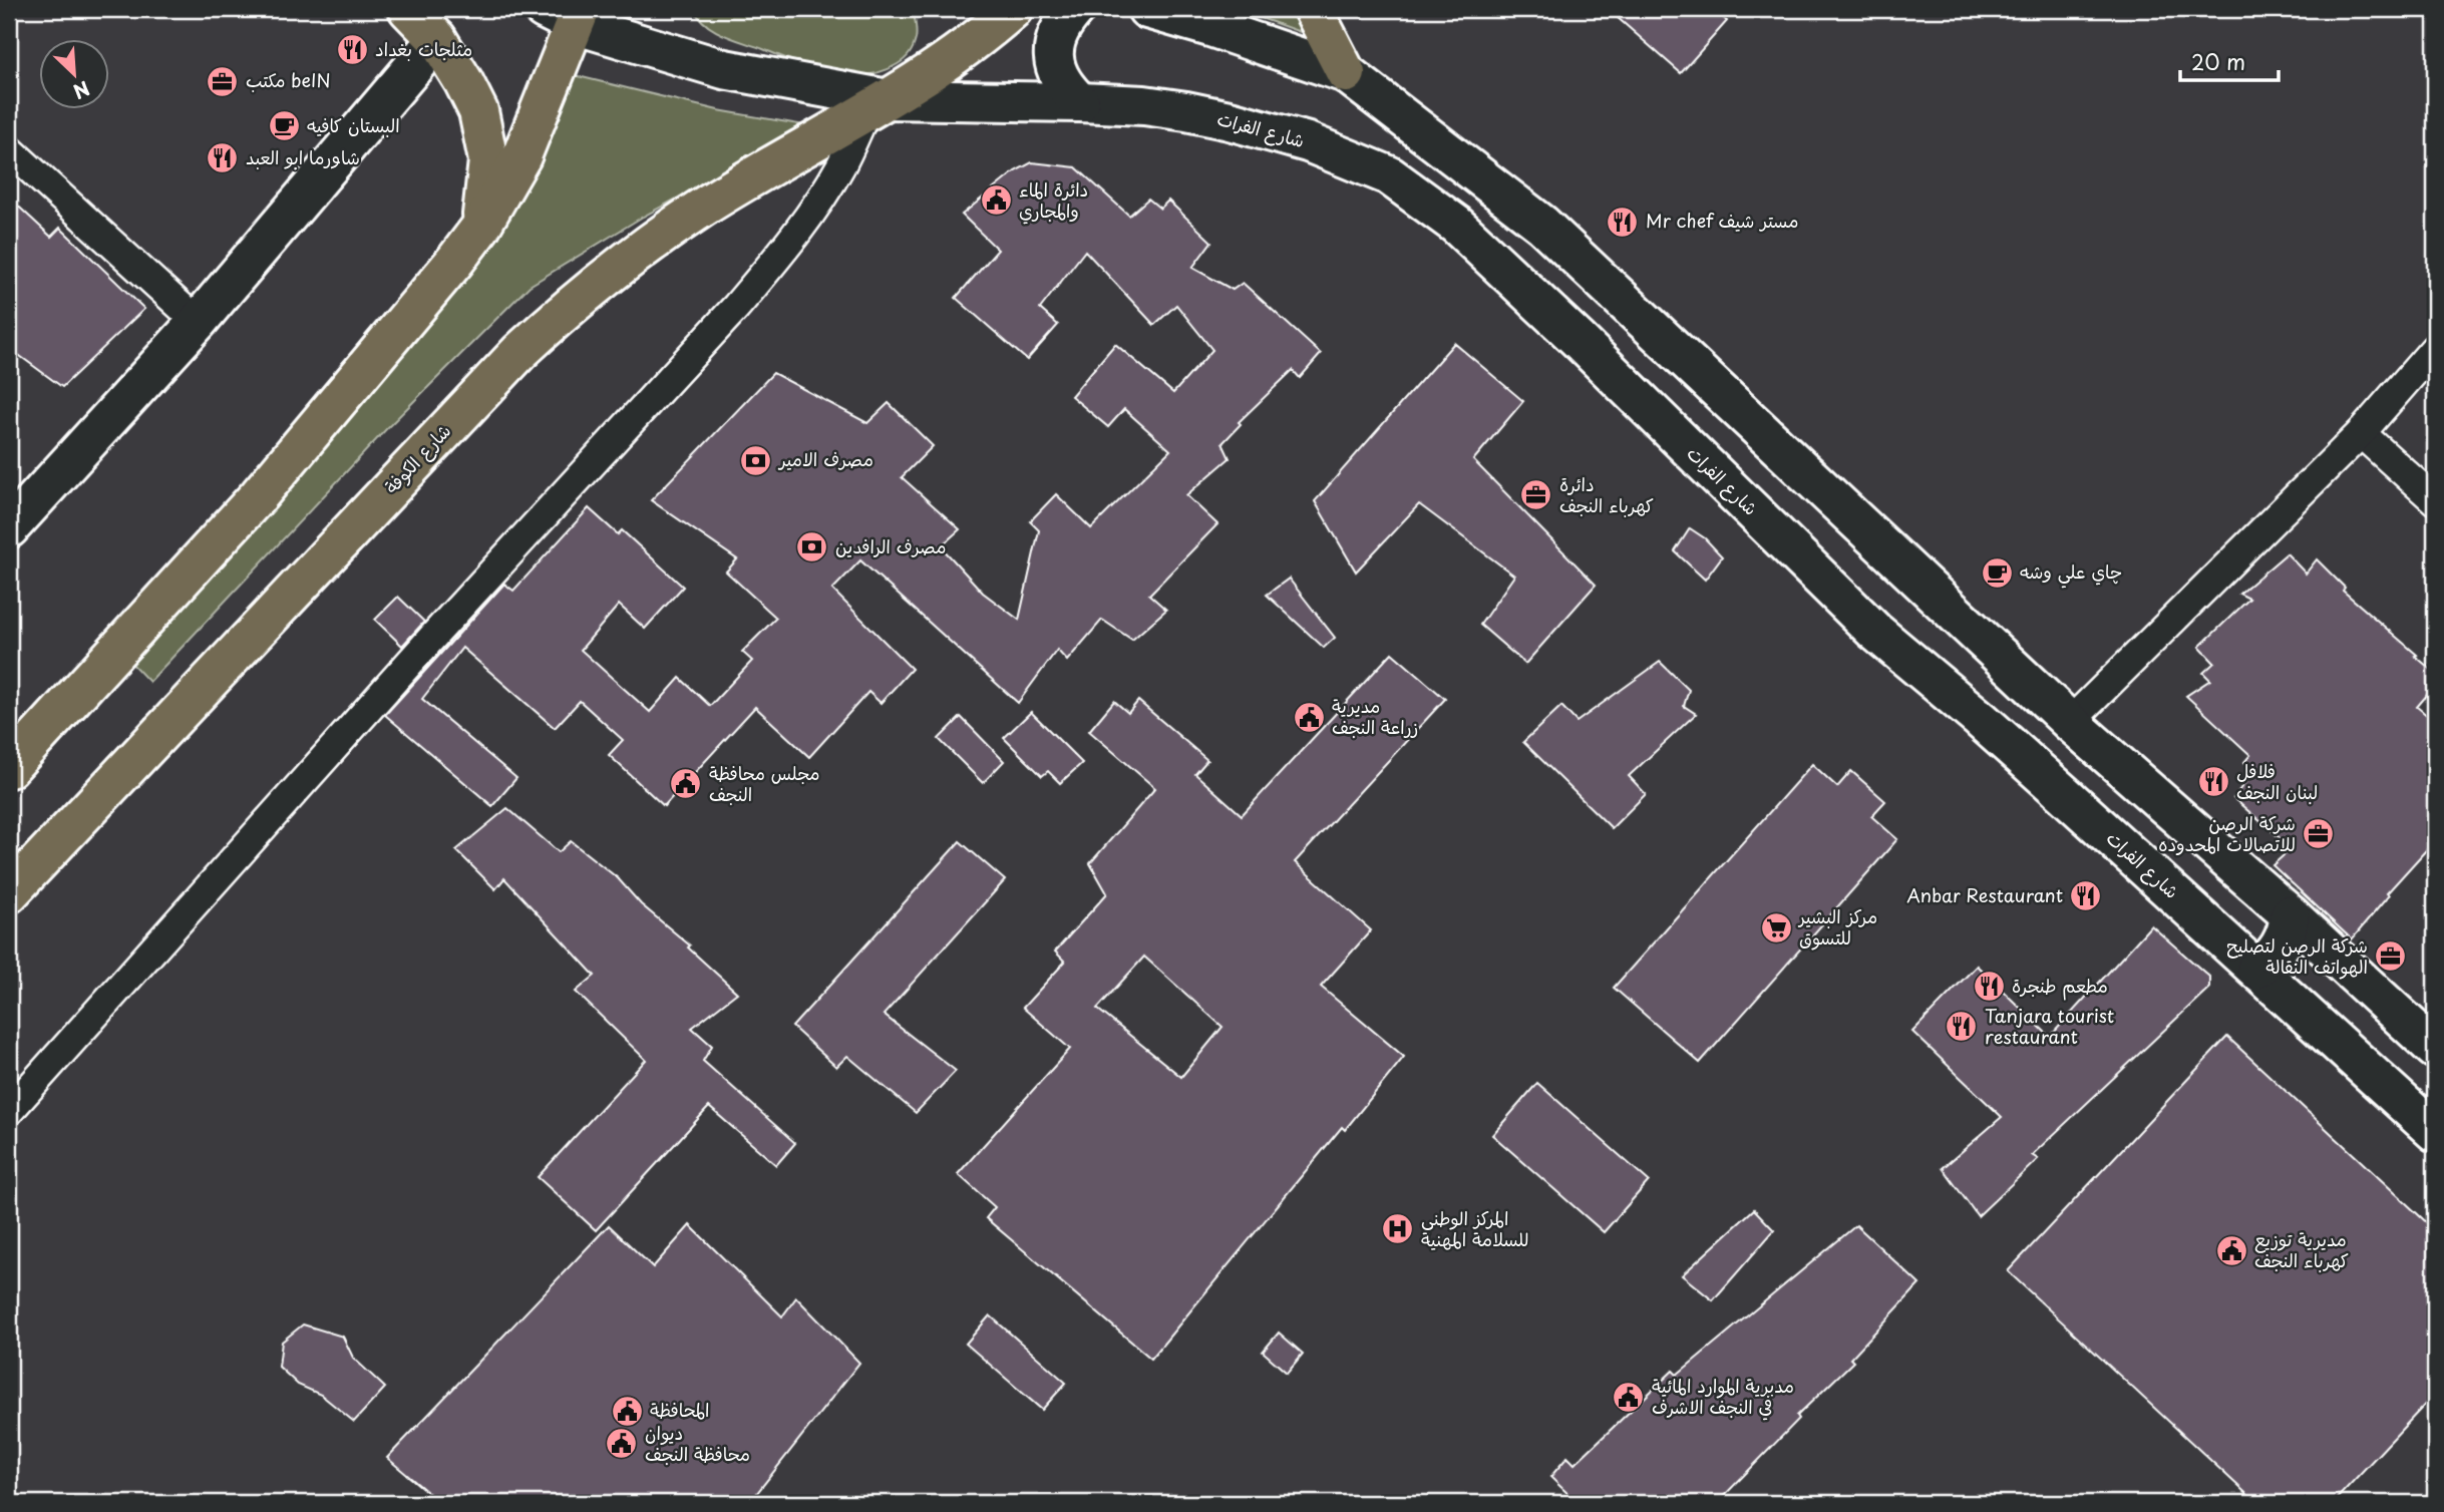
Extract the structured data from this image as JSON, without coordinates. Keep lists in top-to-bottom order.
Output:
{
  "streets": {
    "highway": ["شارع الكوفة"],
    "main road": ["شارع الفرات"]
  },
  "crossings": [
    ["شارع الفرات", "شارع الكوفة"]
  ],
  "places": {
    "restaurant": [
      "مثلجات بغداد",
      "شاورما ابو العبد",
      "Mr chef مستر شيف",
      "فلافل لبنان النجف",
      "Anbar Restaurant",
      "مطعم طنجرة",
      "Tanjara tourist restaurant"
    ],
    "office": [
      "مكتب beIN",
      "دائرة كهرباء النجف",
      "شركة الرصن للاتصالات المحدوده",
      "شركة الرصن لتصليح الهواتف النقالة"
    ],
    "cafe": ["البستان كافيه", "چاي علي وشه"],
    "public building": [
      "دائرة الماء والمجاري",
      "مديرية زراعة النجف",
      "مجلس محافظة النجف",
      "مديرية توزيع كهرباء النجف",
      "مديرية الموارد المائية في النجف الاشرف",
      "المحافظة",
      "ديوان محافظة النجف"
    ],
    "bank": ["مصرف الامير", "مصرف الرافدين"],
    "supermarket": ["مركز البشير للتسوق"],
    "hospital": ["المركز الوطني للسلامة المهنية"]
  },
  "scale_bar": "20 m",
  "north": "bottom right"
}
